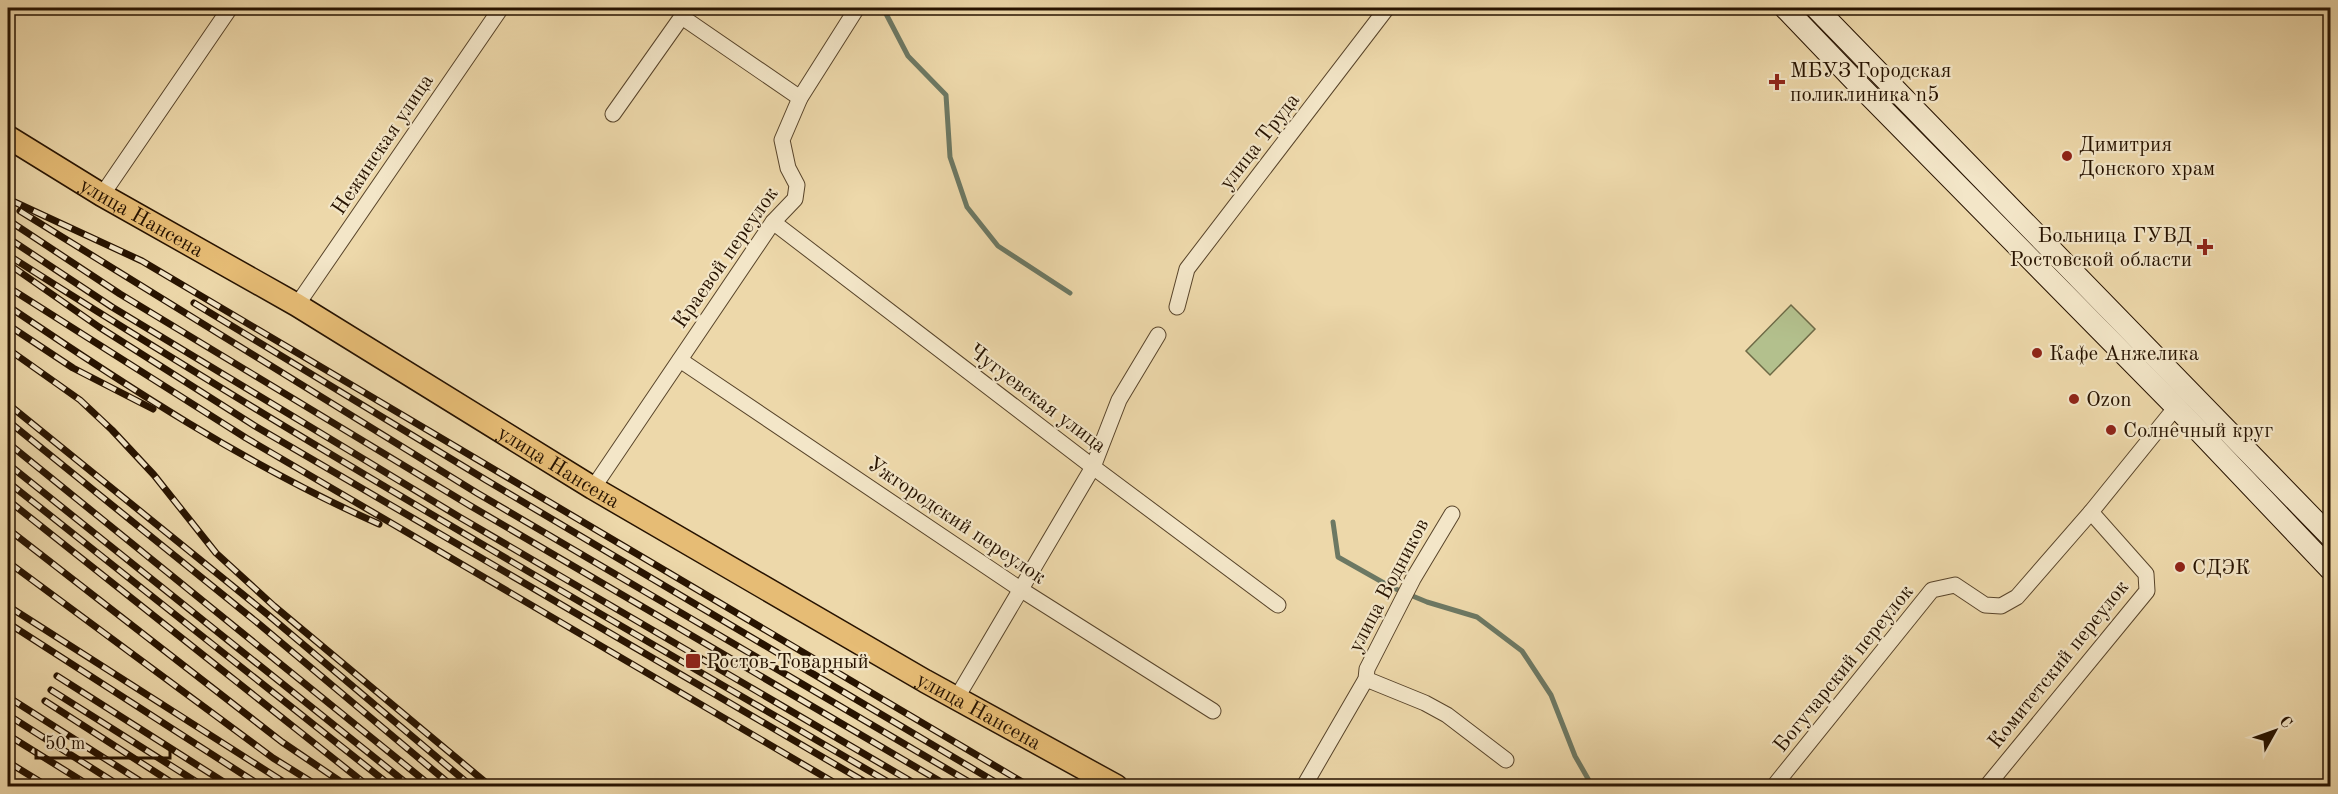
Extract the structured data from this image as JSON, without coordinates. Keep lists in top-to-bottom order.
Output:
{
  "streets": {
    "main road": ["улица Нансена"],
    "street": [
      "улица Труда",
      "Нежинская улица",
      "Краевой переулок",
      "Чугуевская улица",
      "Ужгородский переулок",
      "улица Водников",
      "Комитетский переулок",
      "Богучарский переулок"
    ]
  },
  "crossings": [
    ["Нежинская улица", "улица Нансена"],
    ["улица Нансена", "Краевой переулок"],
    ["Краевой переулок", "Чугуевская улица"],
    ["Краевой переулок", "Ужгородский переулок"],
    ["Комитетский переулок", "Богучарский переулок"]
  ],
  "places": {
    "health": ["МБУЗ Городская поликлиника n5", "Больница ГУВД Ростовской области"],
    "other": [
      "Димитрия Донского храм",
      "Кафе Анжелика",
      "Ozon",
      "Солнечный круг",
      "СДЭК"
    ],
    "transit": ["Ростов-Товарный"]
  },
  "scale_bar": "50 m",
  "north": "top right"
}
